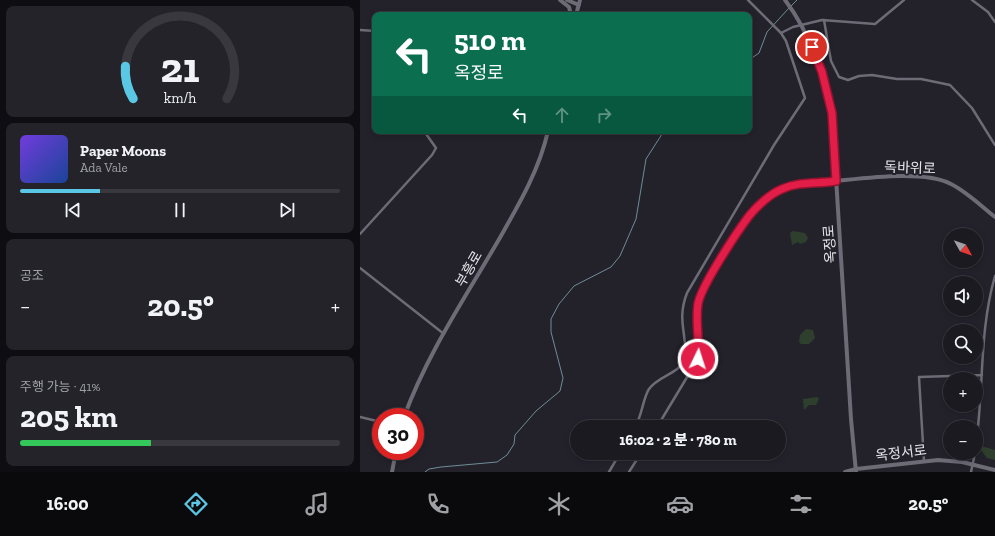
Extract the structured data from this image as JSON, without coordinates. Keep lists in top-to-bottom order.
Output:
{
  "streets": {
    "main road": [
      "독바위로",
      "옥정로",
      "부흥로",
      "옥정서로"
    ]
  },
  "crossings": [
    ["독바위로", "옥정로"],
    ["옥정로", "옥정서로"]
  ],
  "north": "bottom right",
  "page": {
    "turn": ["510 m", "옥정로"],
    "song": ["Paper Moons", "Ada Vale"],
    "map_buttons": ["+", "−"],
    "tile": [
      "공조",
      ["주행 가능 · 41%", "205 km"]
    ],
    "heat": ["−", "20.5°", "+"],
    "limit": "30",
    "trip": "16:02 · 2 분 · 780 m",
    "tabs": ["16:00", "20.5°"],
    "gauge": ["21", "km/h"]
  }
}
